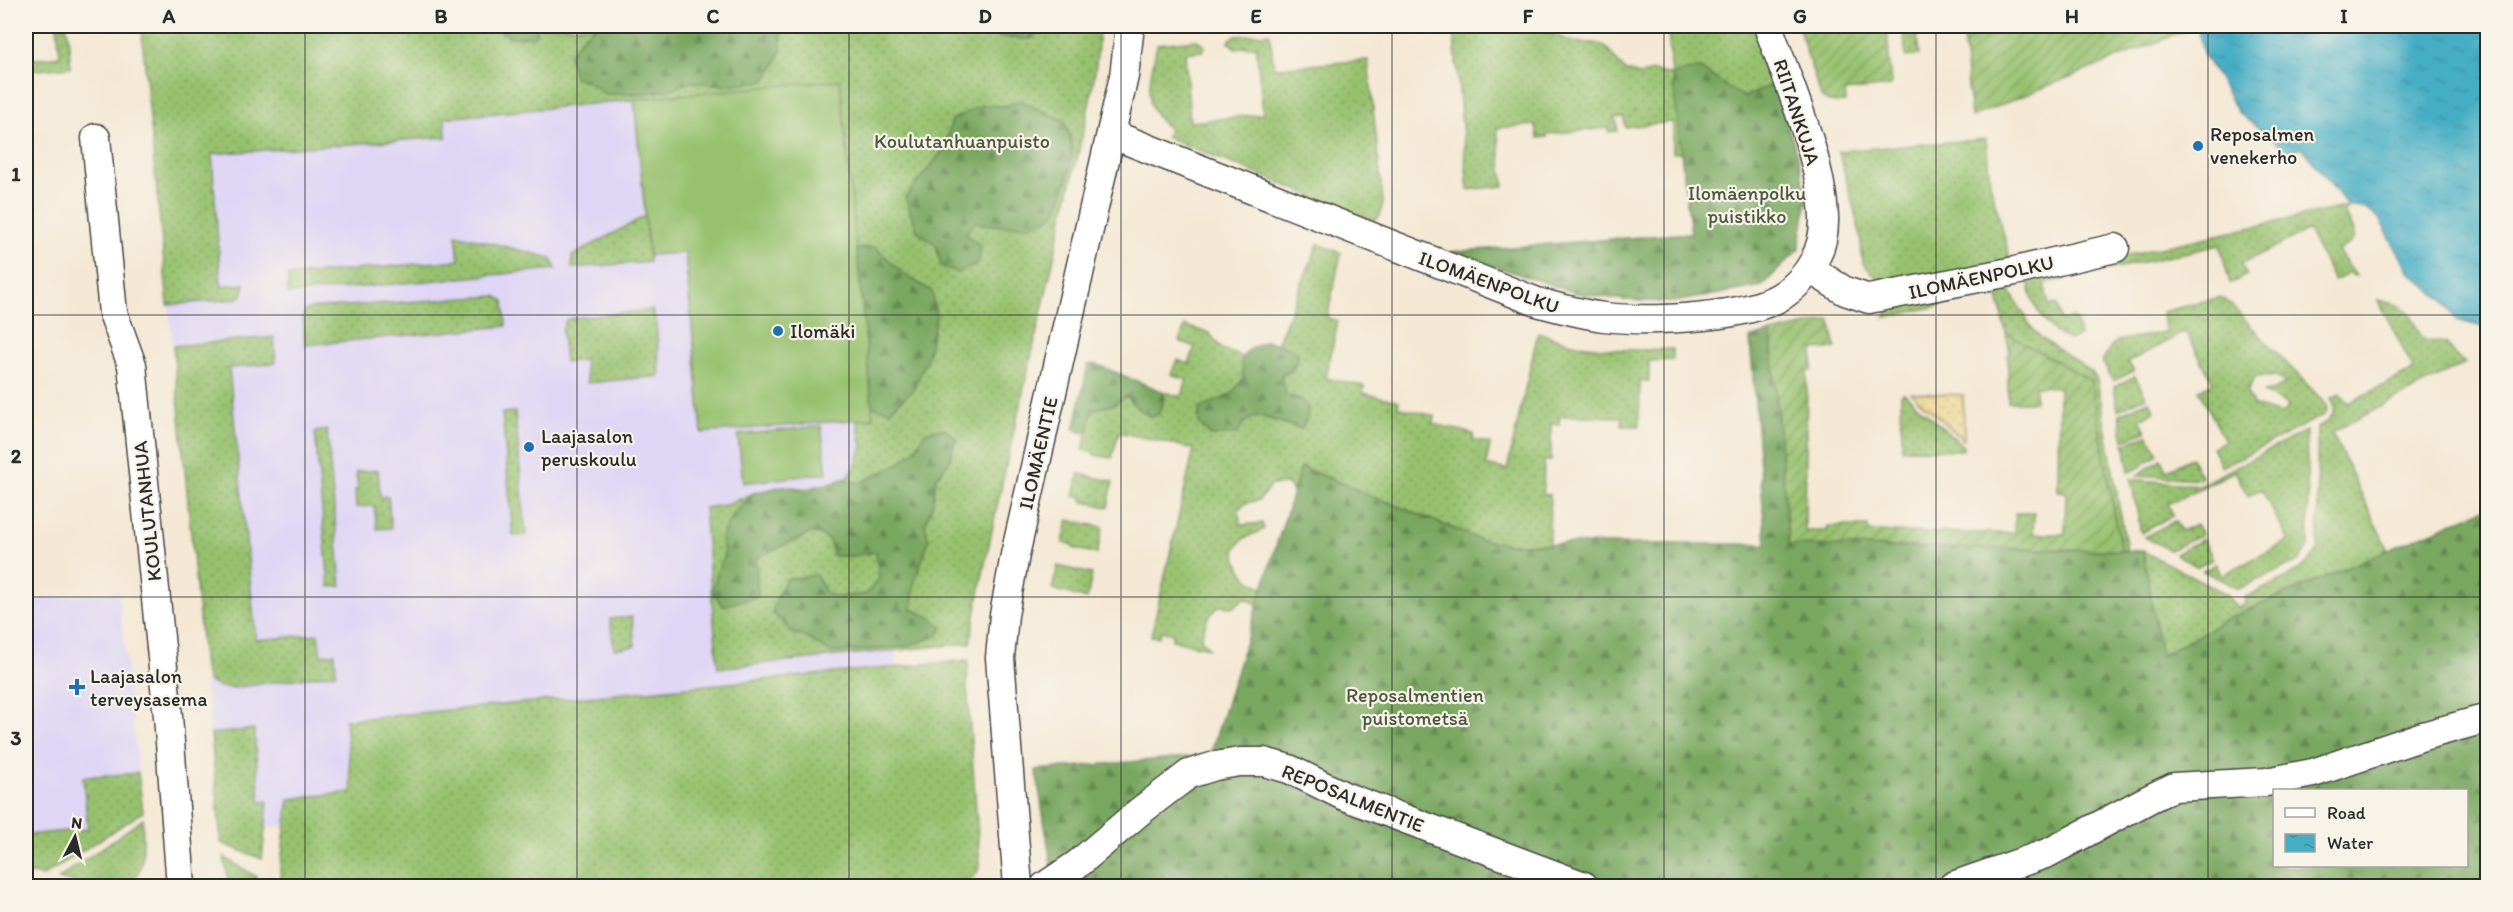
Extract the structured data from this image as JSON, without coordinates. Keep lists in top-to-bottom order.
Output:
{
  "streets": {
    "street": [
      "RIITANKUJA",
      "ILOMÄENPOLKU",
      "ILOMÄENTIE",
      "KOULUTANHUA",
      "REPOSALMENTIE"
    ]
  },
  "crossings": [
    ["RIITANKUJA", "ILOMÄENPOLKU"],
    ["ILOMÄENPOLKU", "ILOMÄENTIE"]
  ],
  "parks": ["Koulutanhuanpuisto", "Ilomäenpolku puistikko", "Reposalmentien puistometsä"],
  "places": {
    "other": ["Reposalmen venekerho", "Ilomäki", "Laajasalon peruskoulu"],
    "health": ["Laajasalon terveysasema"]
  },
  "legend": ["Road", "Water"],
  "north": "top",
  "grid": {
    "columns": [
      "A",
      "B",
      "C",
      "D",
      "E",
      "F",
      "G",
      "H",
      "I"
    ],
    "rows": ["1", "2", "3"]
  }
}
